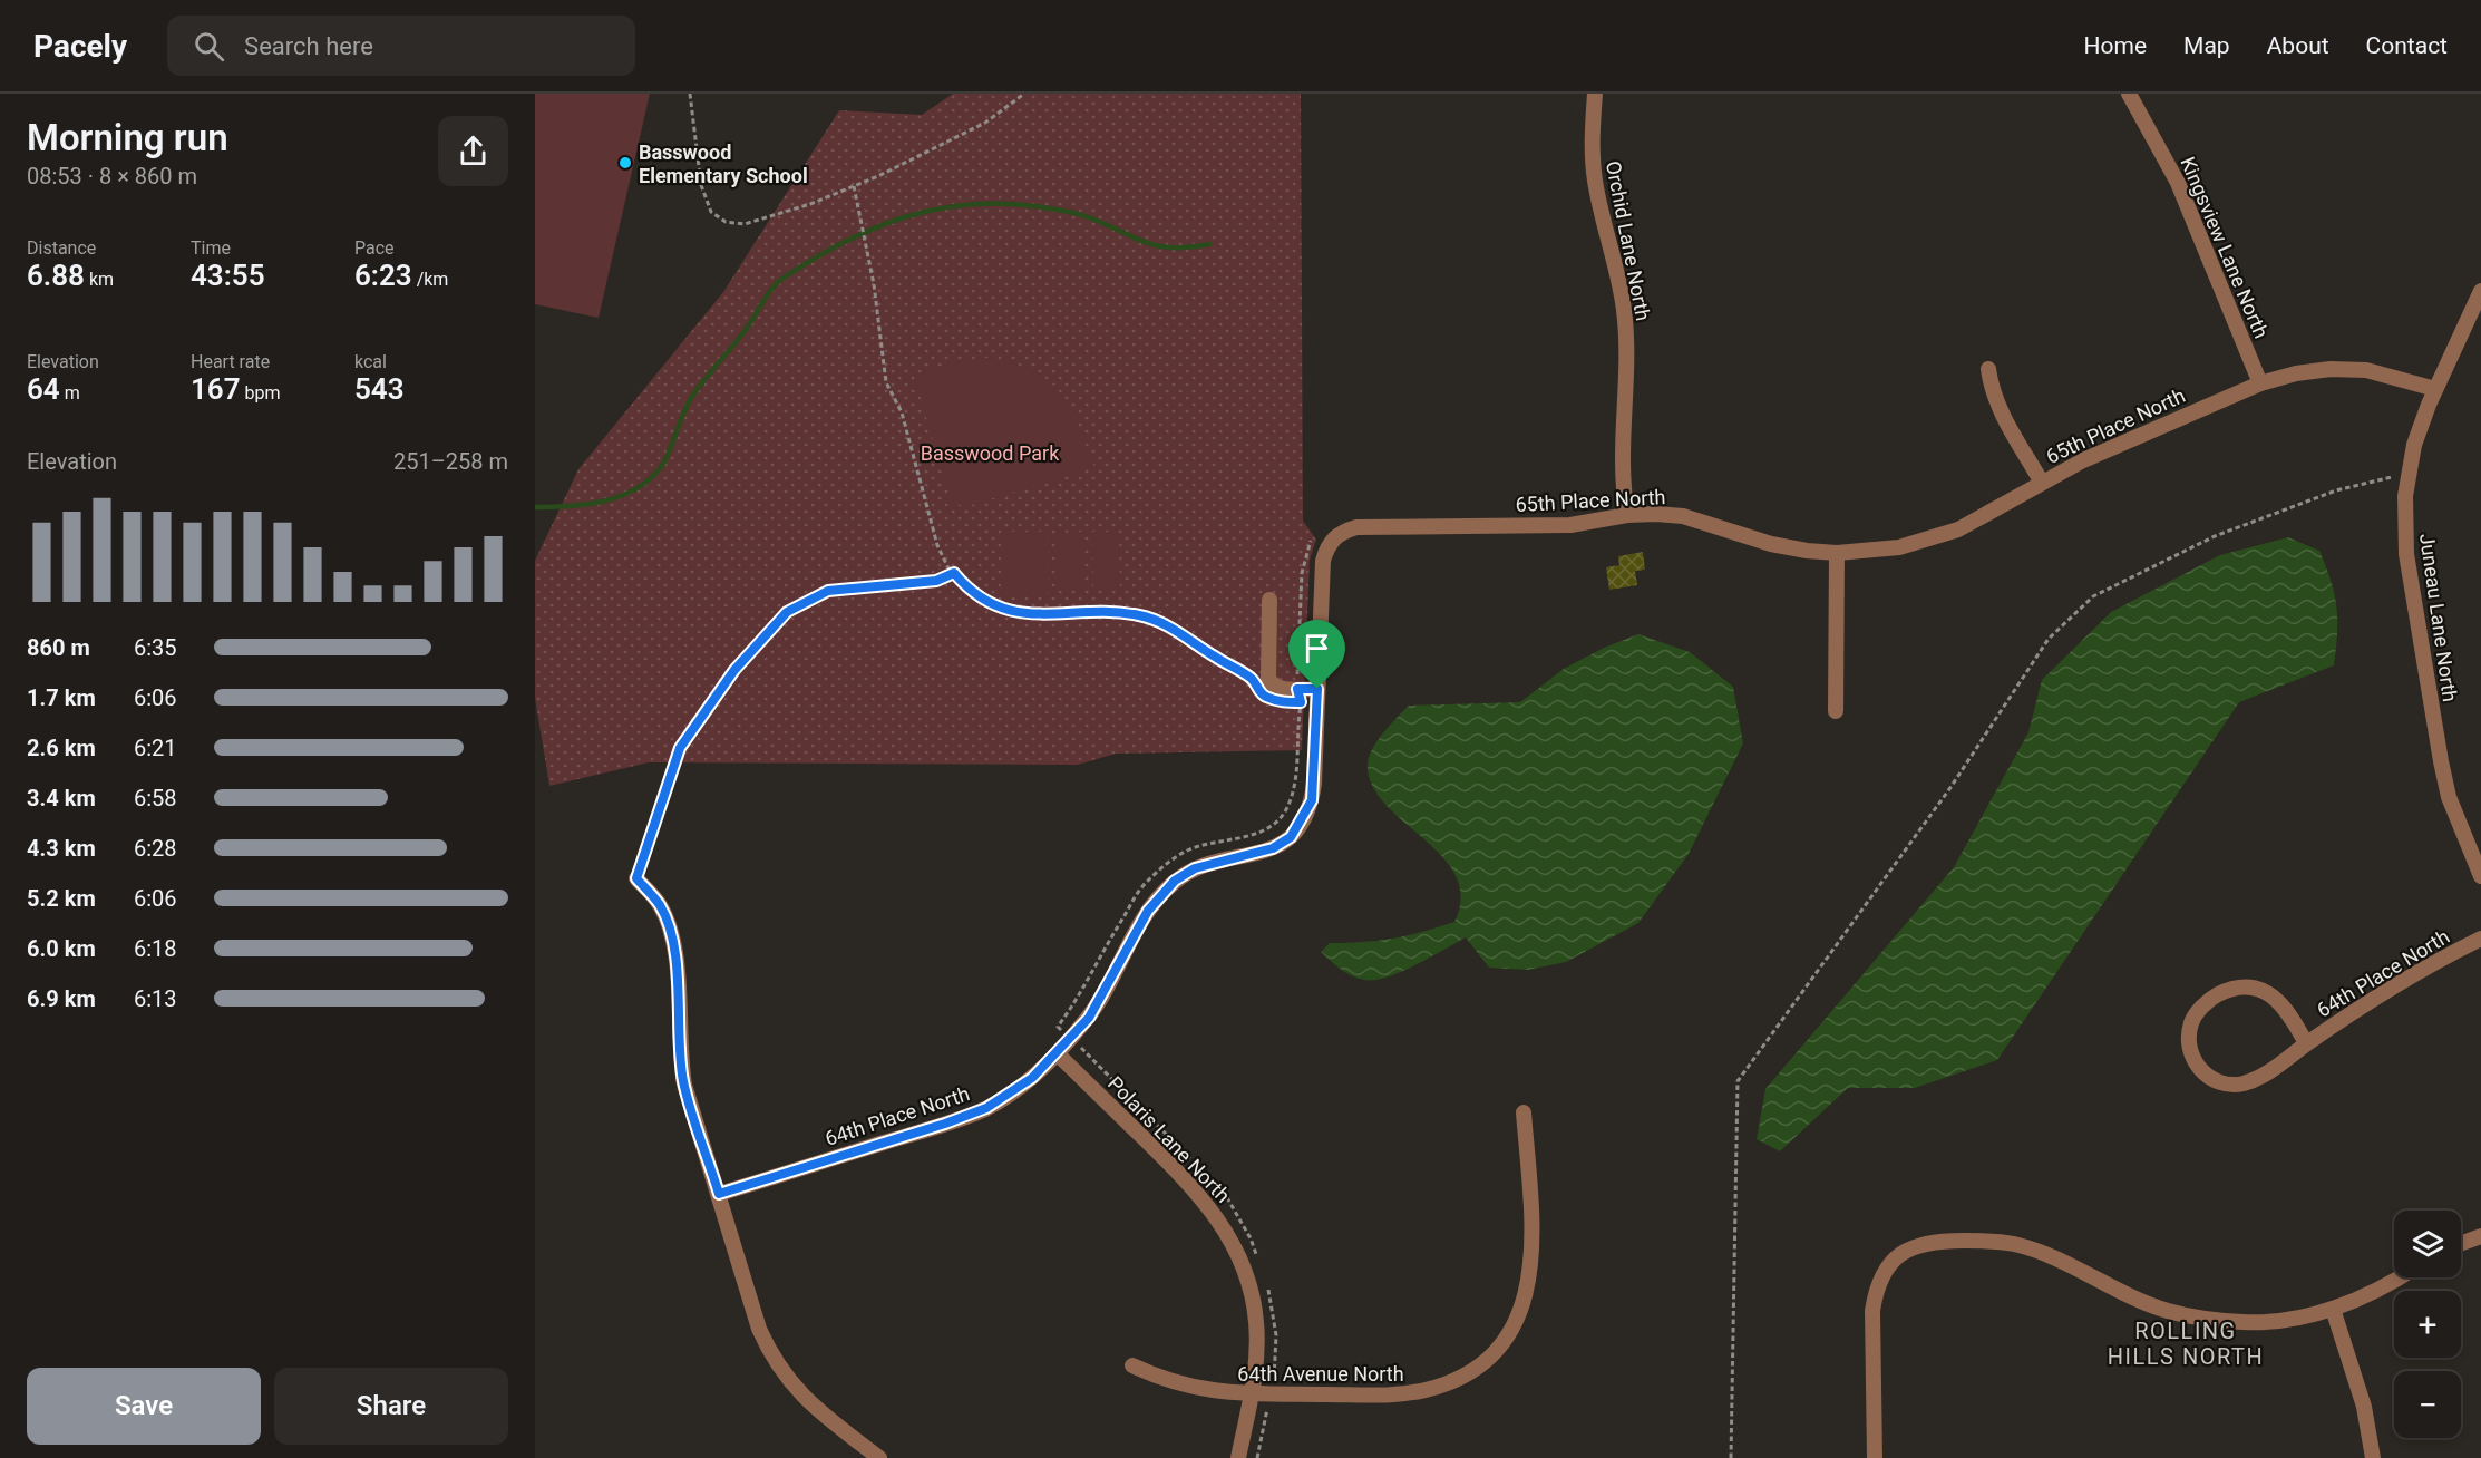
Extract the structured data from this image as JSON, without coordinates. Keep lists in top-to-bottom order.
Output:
{
  "streets": {
    "street": [
      "Orchid Lane North",
      "Kingsview Lane North",
      "65th Place North",
      "Juneau Lane North",
      "64th Place North",
      "Polaris Lane North",
      "64th Avenue North"
    ]
  },
  "crossings": [
    ["Orchid Lane North", "65th Place North"],
    ["Kingsview Lane North", "65th Place North"],
    ["65th Place North", "Juneau Lane North"],
    ["65th Place North", "64th Place North"],
    ["64th Place North", "Polaris Lane North"],
    ["Polaris Lane North", "64th Avenue North"]
  ],
  "districts": ["ROLLING HILLS NORTH"],
  "parks": ["Basswood Park"],
  "places": ["Basswood Elementary School"],
  "page": {
    "header": "Pacely",
    "search": "Search here",
    "nav": [
      "Home",
      "Map",
      "About",
      "Contact"
    ],
    "heading": ["Morning run", "08:53 · 8 × 860 m"],
    "stats": [
      ["Distance", "6.88 km"],
      ["Time", "43:55"],
      ["Pace", "6:23 /km"],
      ["Elevation", "64 m"],
      ["Heart rate", "167 bpm"],
      ["kcal", "543"]
    ],
    "chart": ["Elevation", "251–258 m"],
    "list": [
      {
        "name": "860 m",
        "note": "6:35"
      },
      {
        "name": "1.7 km",
        "note": "6:06"
      },
      {
        "name": "2.6 km",
        "note": "6:21"
      },
      {
        "name": "3.4 km",
        "note": "6:58"
      },
      {
        "name": "4.3 km",
        "note": "6:28"
      },
      {
        "name": "5.2 km",
        "note": "6:06"
      },
      {
        "name": "6.0 km",
        "note": "6:18"
      },
      {
        "name": "6.9 km",
        "note": "6:13"
      }
    ],
    "map_buttons": ["+", "−"],
    "buttons": ["Save", "Share"]
  }
}
